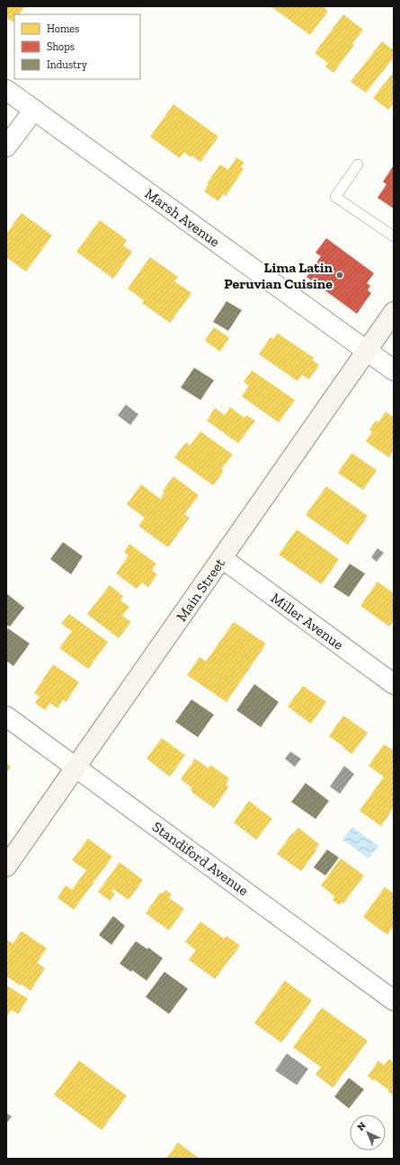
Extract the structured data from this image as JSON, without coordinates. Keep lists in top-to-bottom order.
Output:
{
  "streets": {
    "main road": ["Main Street"],
    "street": ["Marsh Avenue", "Miller Avenue", "Standiford Avenue"]
  },
  "crossings": [
    ["Marsh Avenue", "Main Street"],
    ["Main Street", "Miller Avenue"],
    ["Main Street", "Standiford Avenue"]
  ],
  "places": ["Lima Latin Peruvian Cuisine"],
  "legend": ["Homes", "Shops", "Industry"],
  "north": "top left"
}
